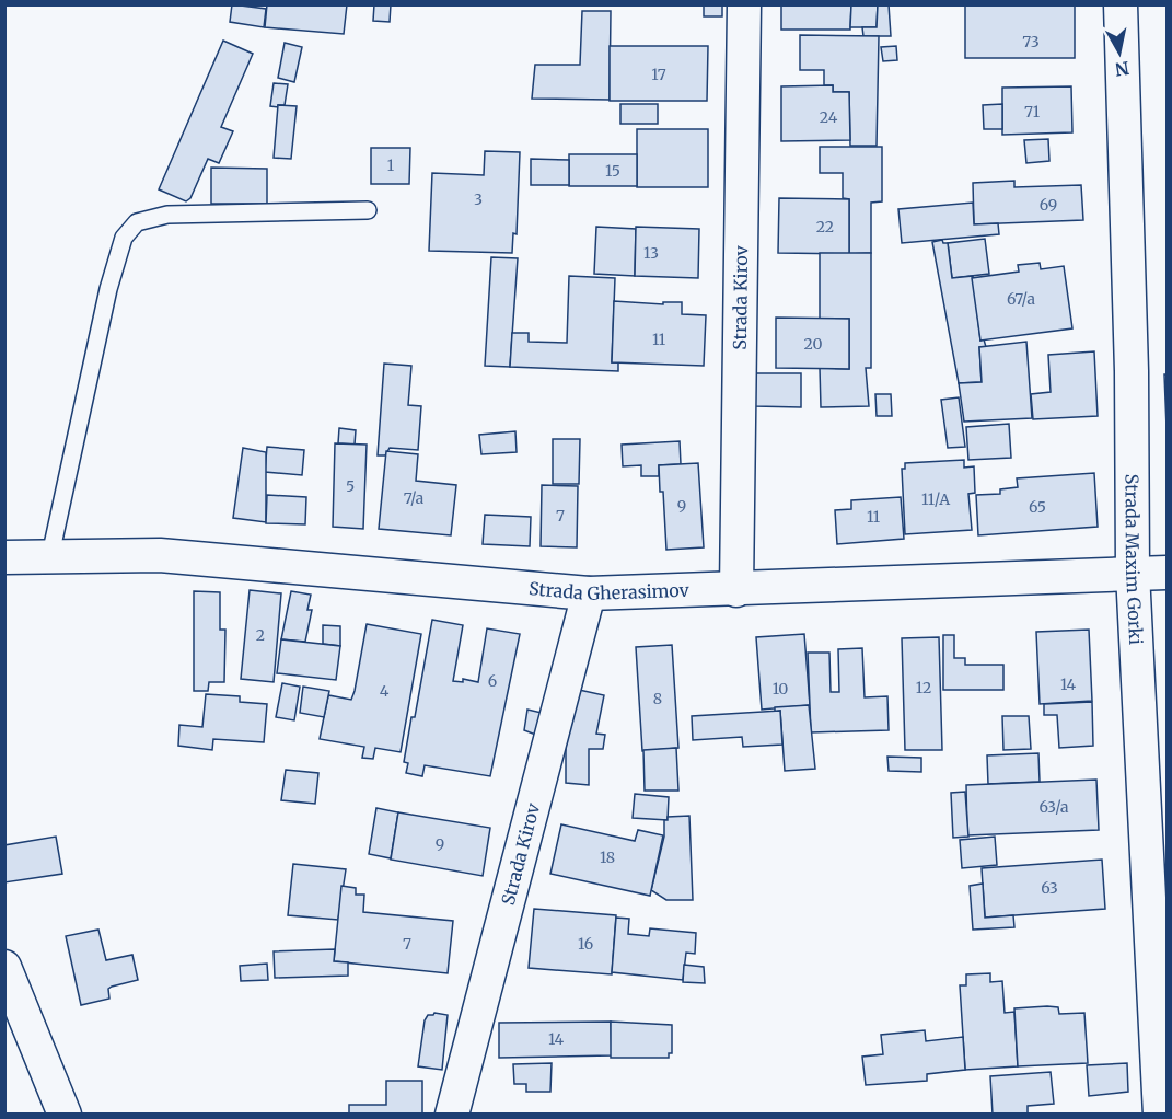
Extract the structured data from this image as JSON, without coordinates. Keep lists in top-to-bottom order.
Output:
{
  "streets": {
    "street": ["Strada Kirov", "Strada Maxim Gorki", "Strada Gherasimov"]
  },
  "crossings": [
    ["Strada Kirov", "Strada Gherasimov"],
    ["Strada Maxim Gorki", "Strada Gherasimov"]
  ],
  "house_numbers": [
    "73",
    "17",
    "71",
    "24",
    "1",
    "15",
    "3",
    "69",
    "22",
    "13",
    "67/a",
    "11",
    "20",
    "5",
    "7/a",
    "11/A",
    "9",
    "65",
    "7",
    "11",
    "2",
    "6",
    "14",
    "12",
    "10",
    "4",
    "8",
    "63/a",
    "9",
    "18",
    "63",
    "7",
    "16",
    "14"
  ],
  "north": "bottom"
}
